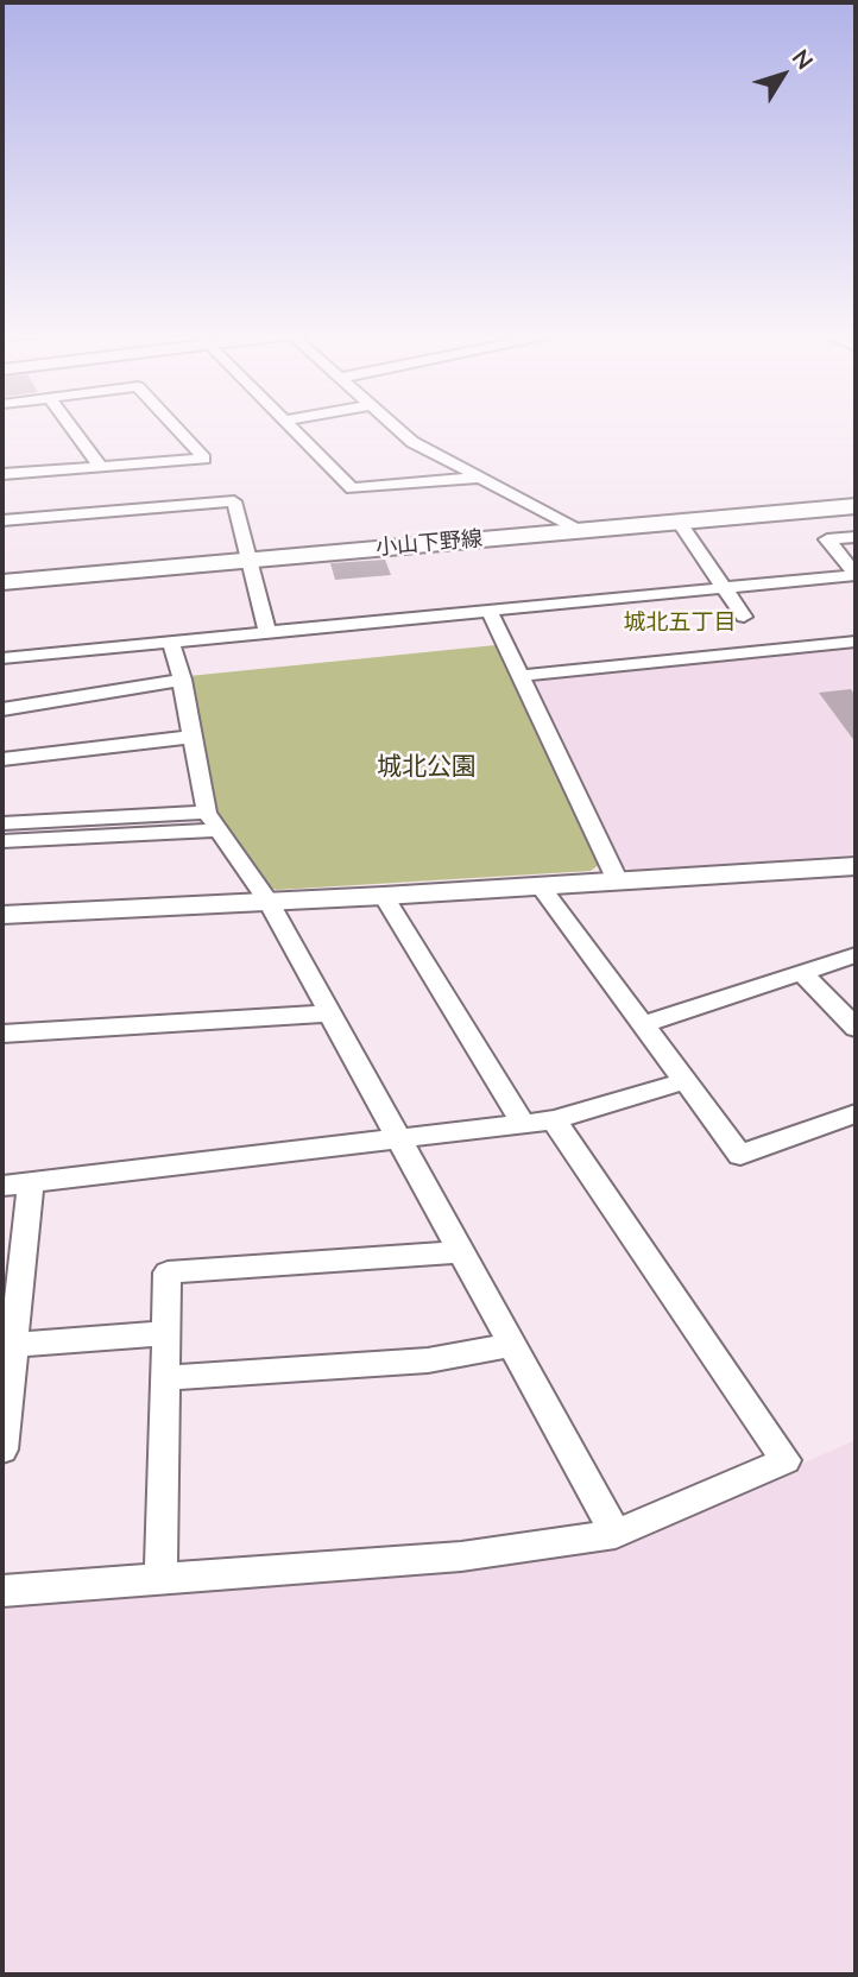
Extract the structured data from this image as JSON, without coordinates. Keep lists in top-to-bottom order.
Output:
{
  "streets": {
    "main road": ["小山下野線"]
  },
  "districts": ["城北五丁目"],
  "parks": ["城北公園"],
  "north": "top right"
}
